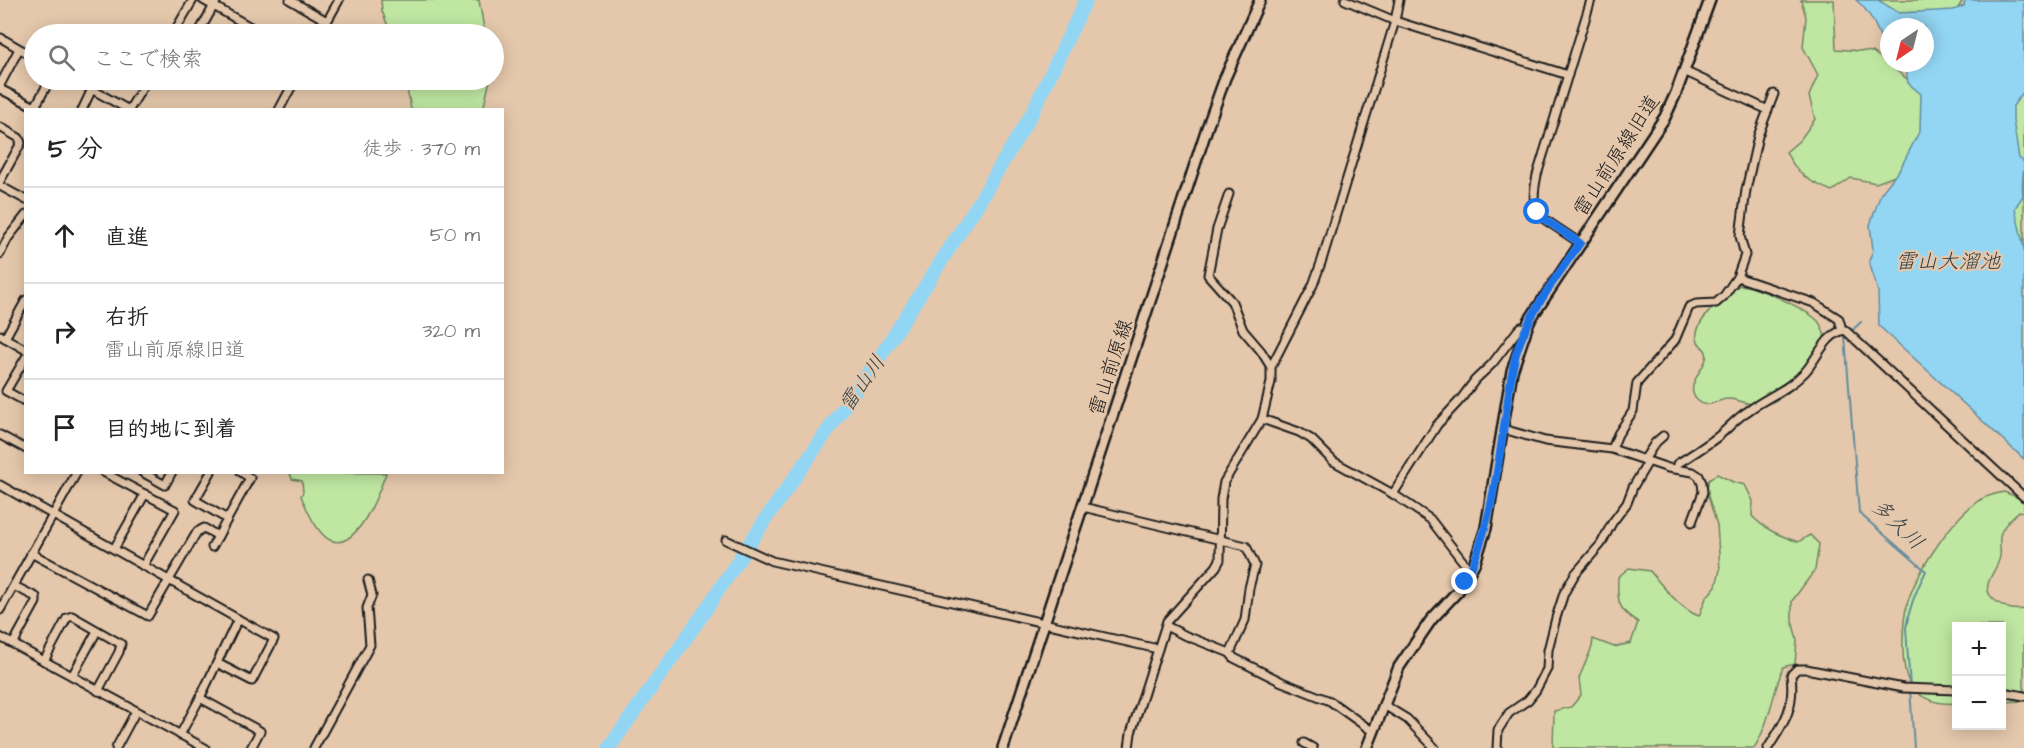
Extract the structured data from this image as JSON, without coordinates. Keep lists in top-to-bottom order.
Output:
{
  "streets": {
    "street": ["雷山前原線旧道", "雷山前原線"]
  },
  "water": ["雷山大溜池", "雷山川", "多久川"],
  "north": "bottom left",
  "page": {
    "search": "ここで検索",
    "heading": ["5 分", "徒歩 · 370 m"],
    "list": [
      ["直進", "50 m"],
      ["右折", "雷山前原線旧道", "320 m"],
      "目的地に到着"
    ],
    "map_buttons": ["+", "−"]
  }
}
